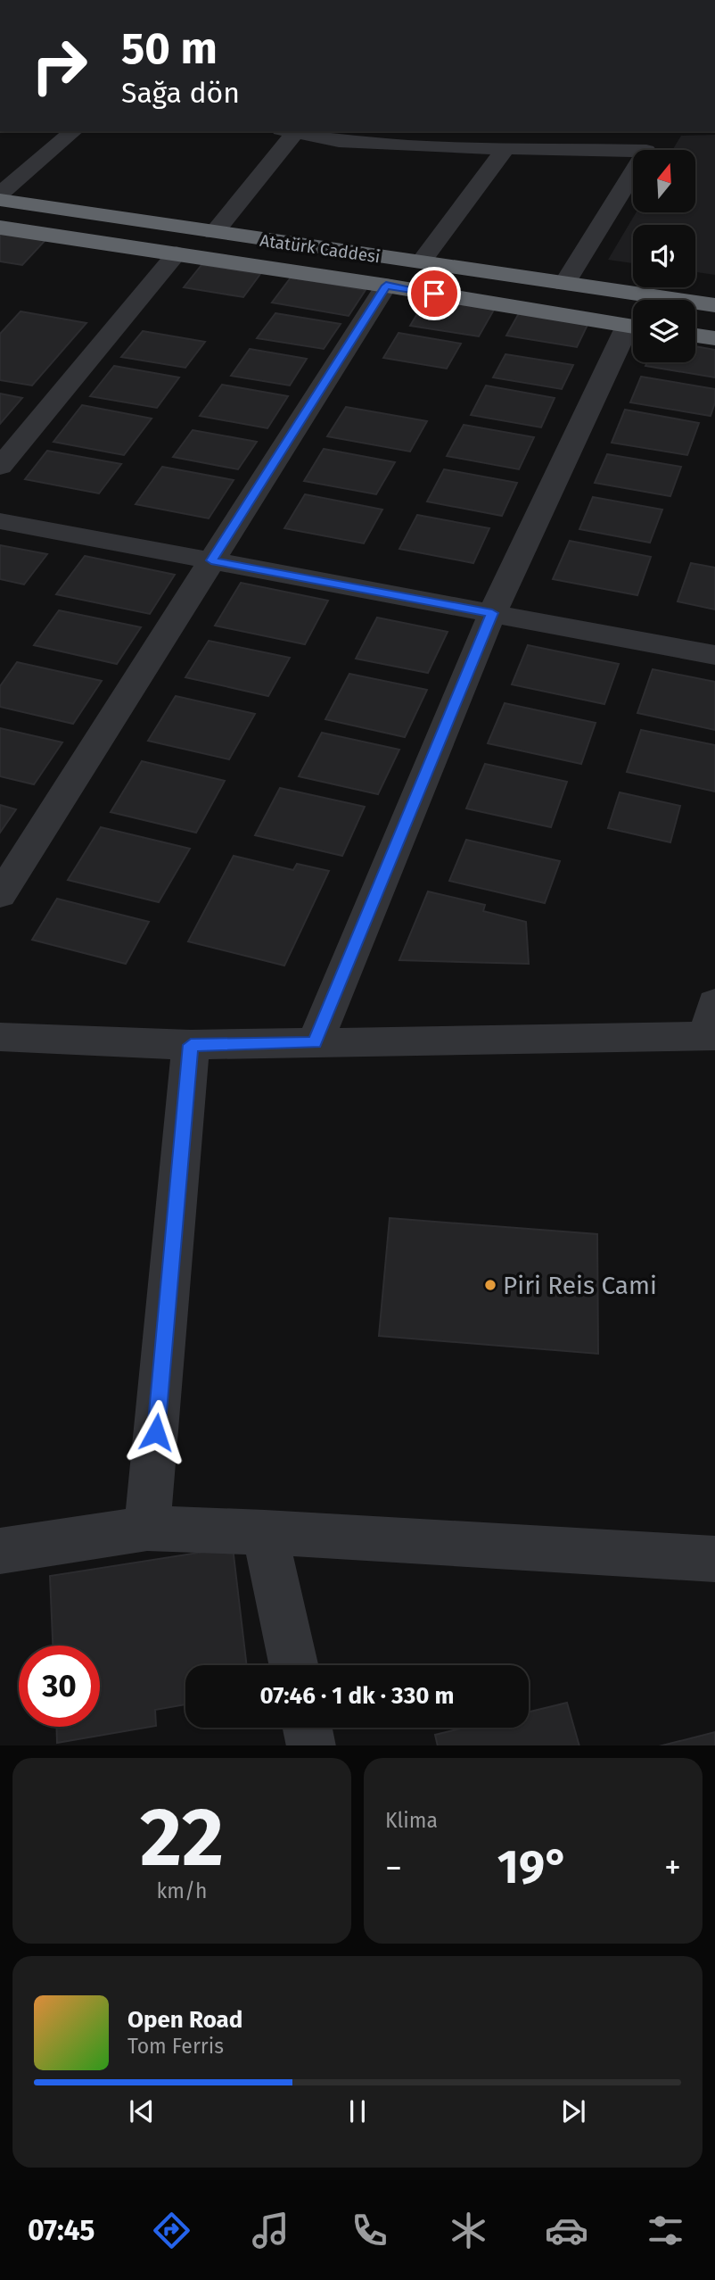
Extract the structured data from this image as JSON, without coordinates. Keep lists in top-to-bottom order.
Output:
{
  "streets": {
    "highway": ["Atatürk Caddesi"]
  },
  "places": ["Piri Reis Cami"],
  "north": "top",
  "page": {
    "turn": ["50 m", "Sağa dön"],
    "limit": "30",
    "trip": "07:46 · 1 dk · 330 m",
    "tile": [
      ["22", "km/h"],
      "Klima"
    ],
    "heat": ["−", "19°", "+"],
    "song": ["Open Road", "Tom Ferris"],
    "tabs": "07:45"
  }
}
